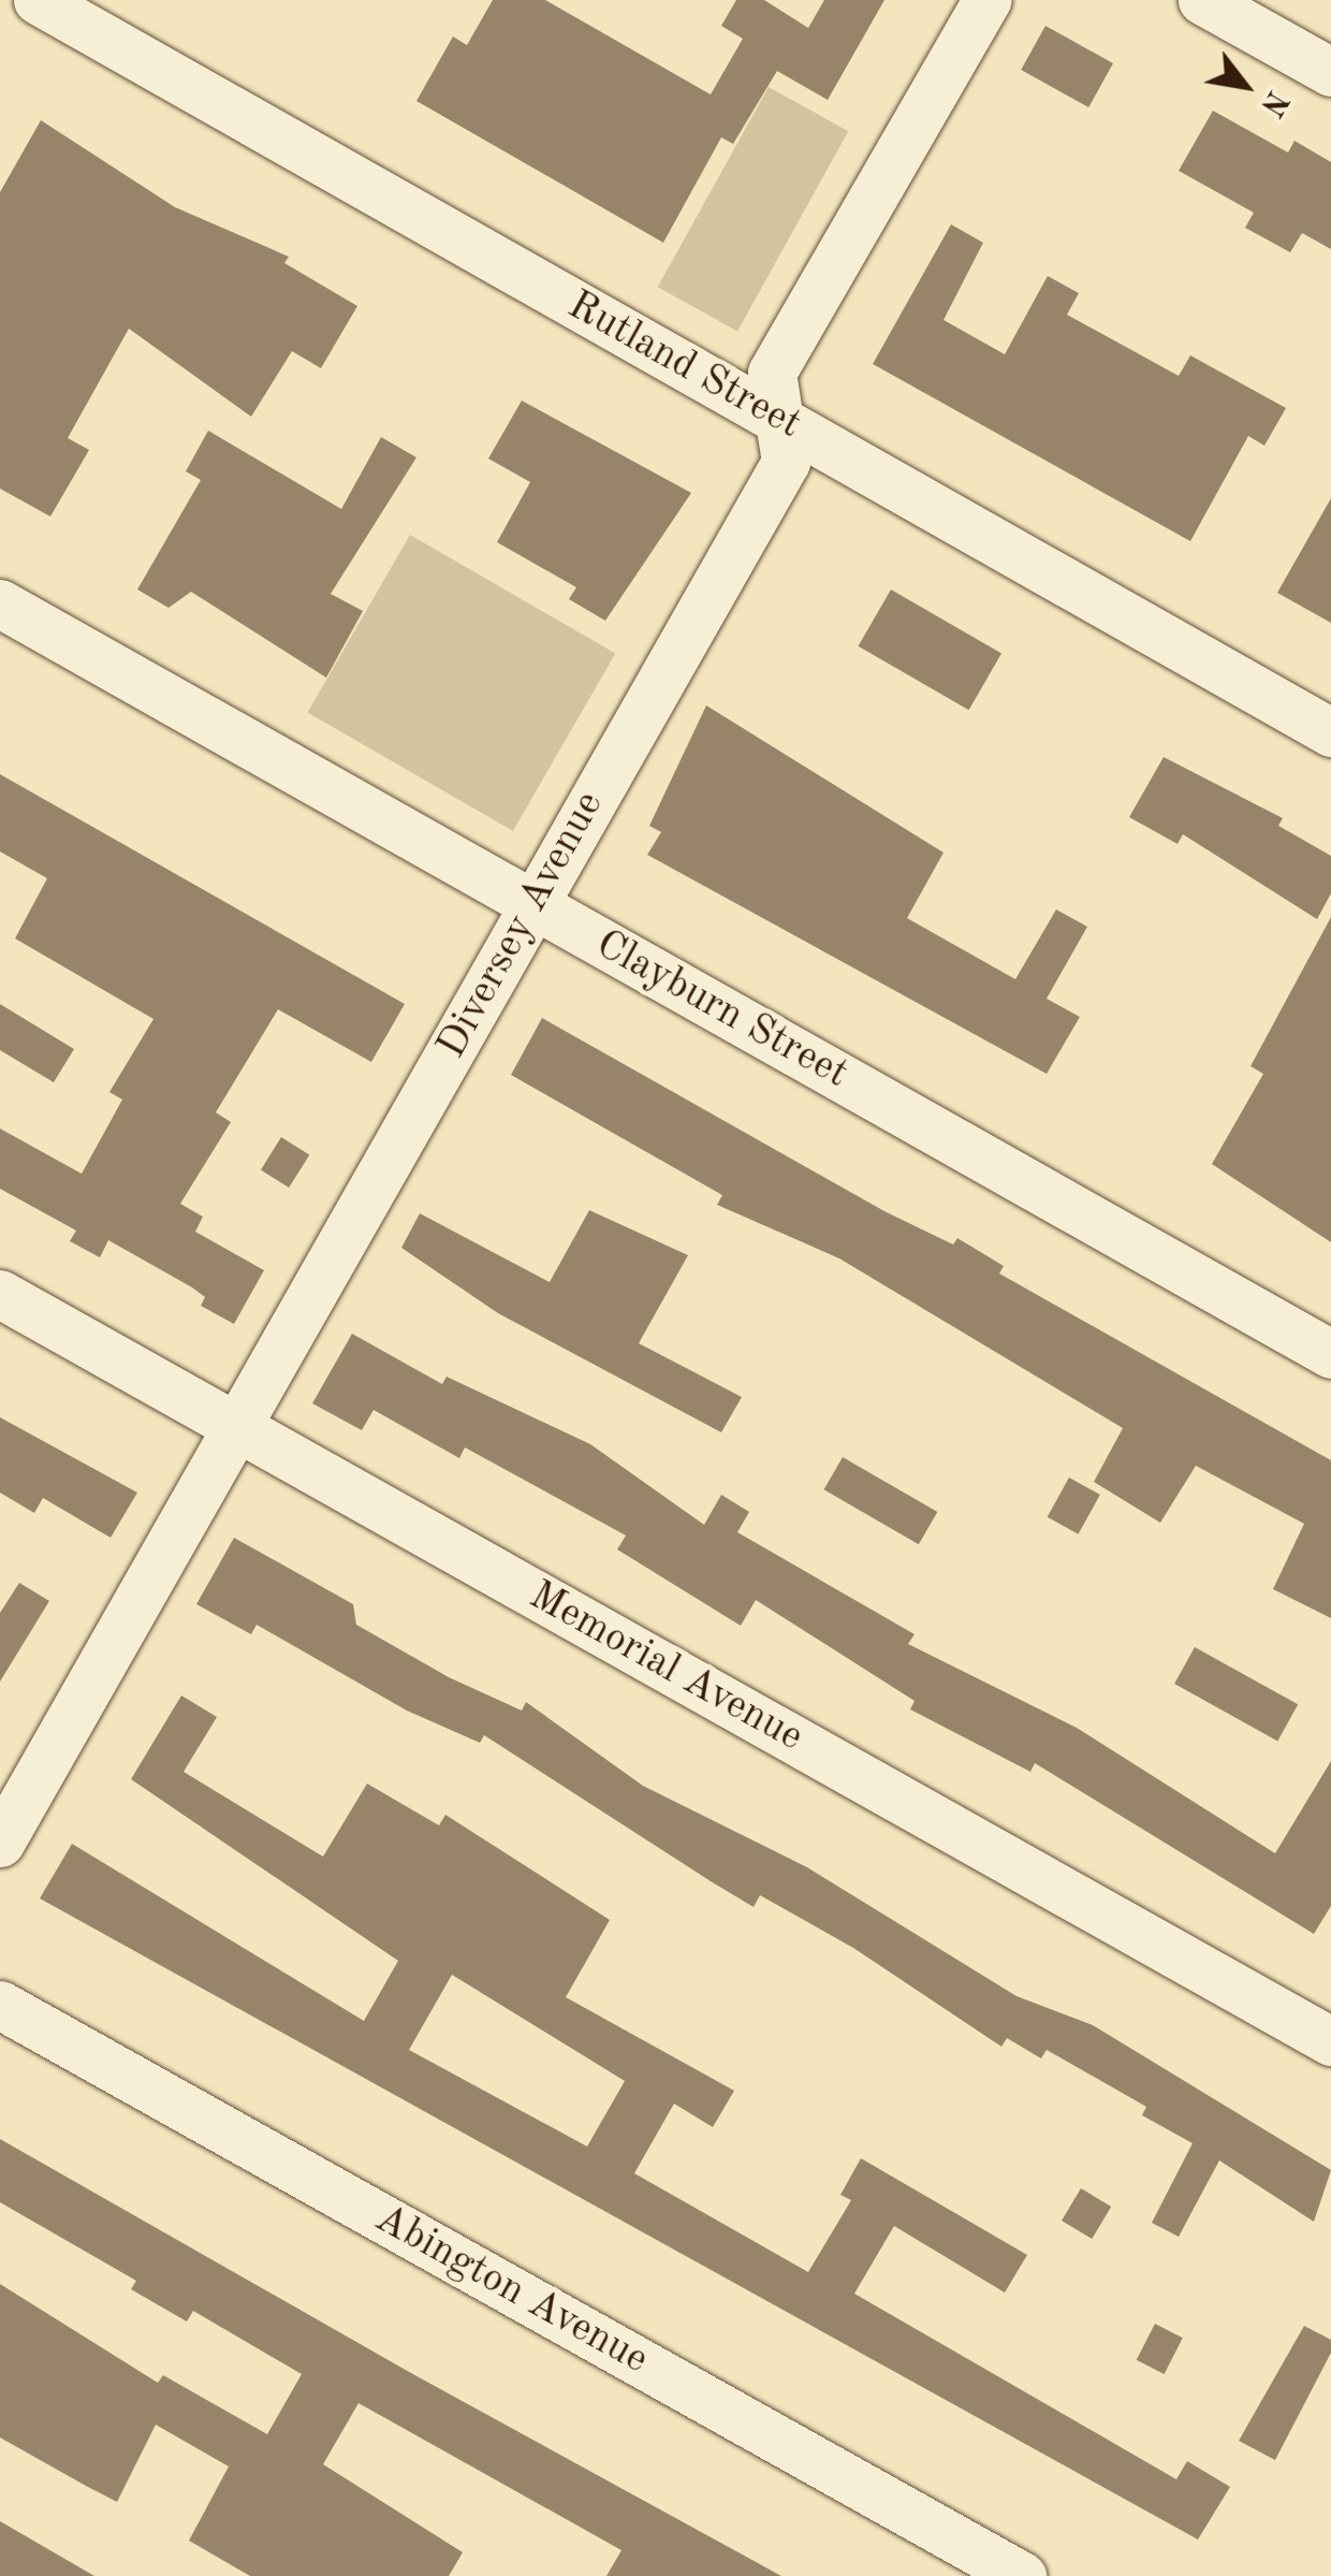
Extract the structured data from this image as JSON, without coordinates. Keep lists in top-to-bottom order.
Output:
{
  "streets": {
    "street": [
      "Rutland Street",
      "Diversey Avenue",
      "Clayburn Street",
      "Memorial Avenue",
      "Abington Avenue"
    ]
  },
  "crossings": [
    ["Rutland Street", "Diversey Avenue"],
    ["Diversey Avenue", "Clayburn Street"],
    ["Diversey Avenue", "Memorial Avenue"]
  ],
  "north": "bottom right"
}
